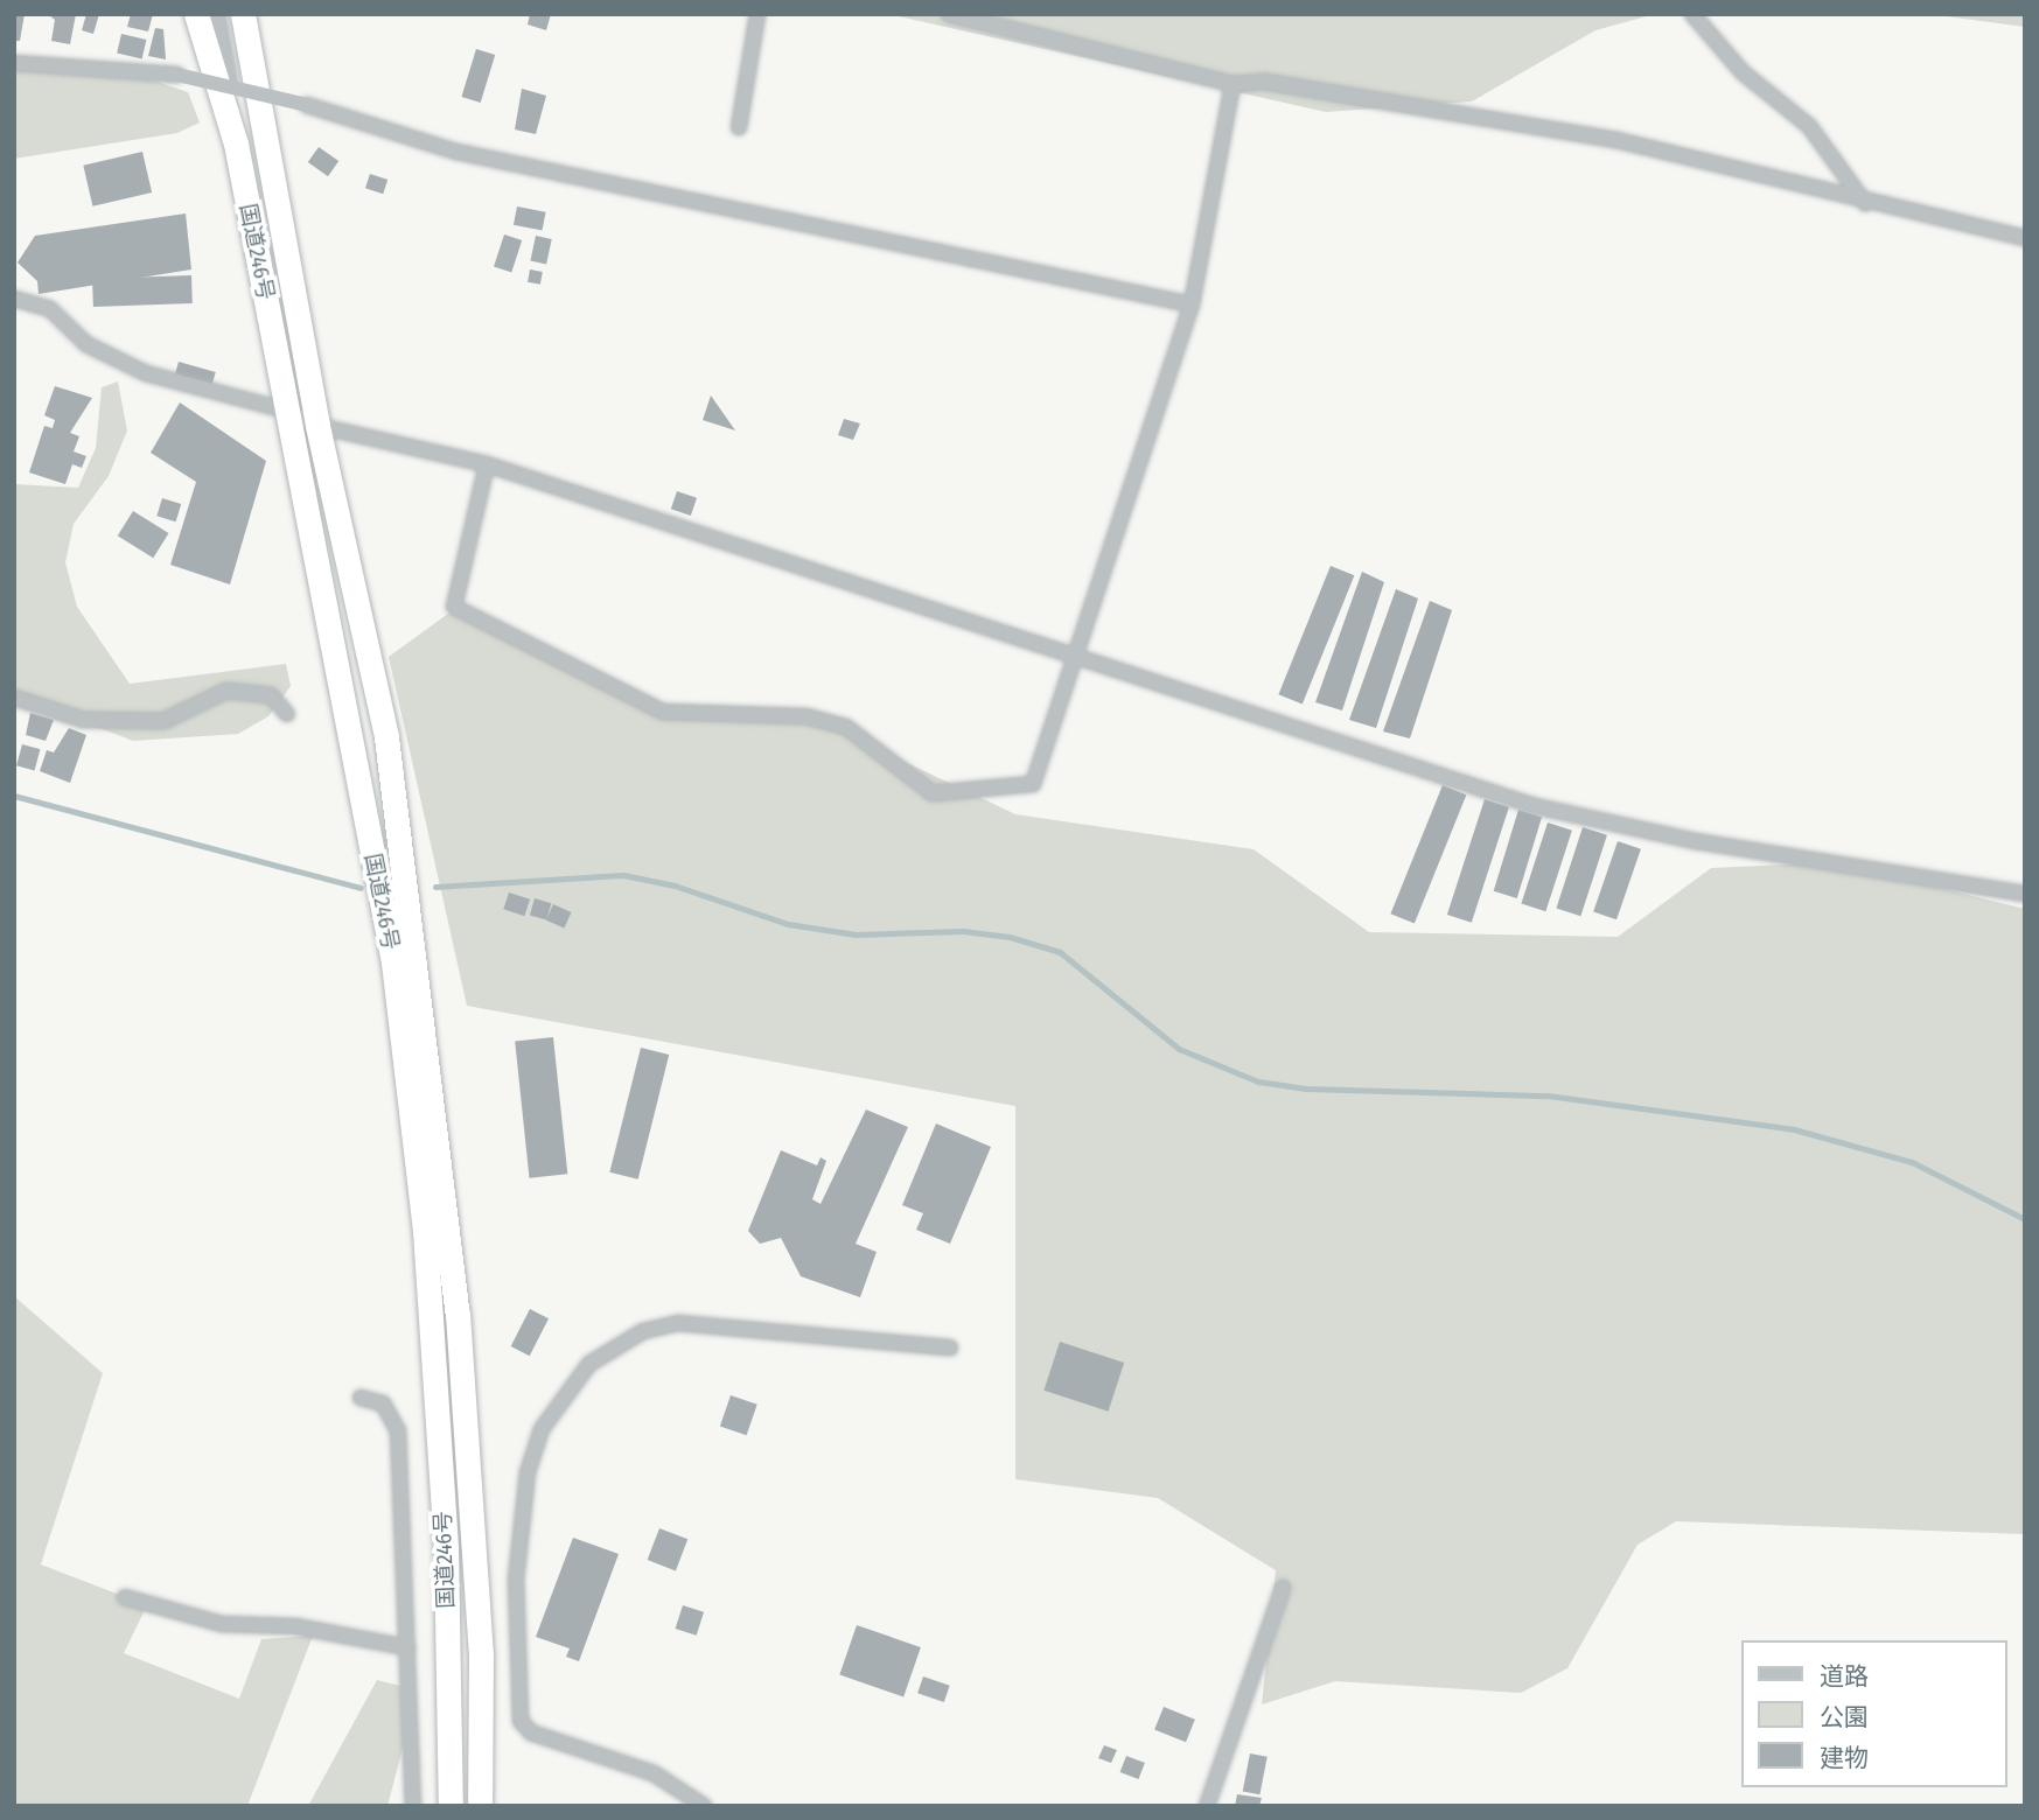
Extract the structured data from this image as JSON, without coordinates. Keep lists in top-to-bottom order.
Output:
{
  "streets": {
    "highway": ["国道246号"]
  },
  "legend": ["道路", "公園", "建物"]
}
